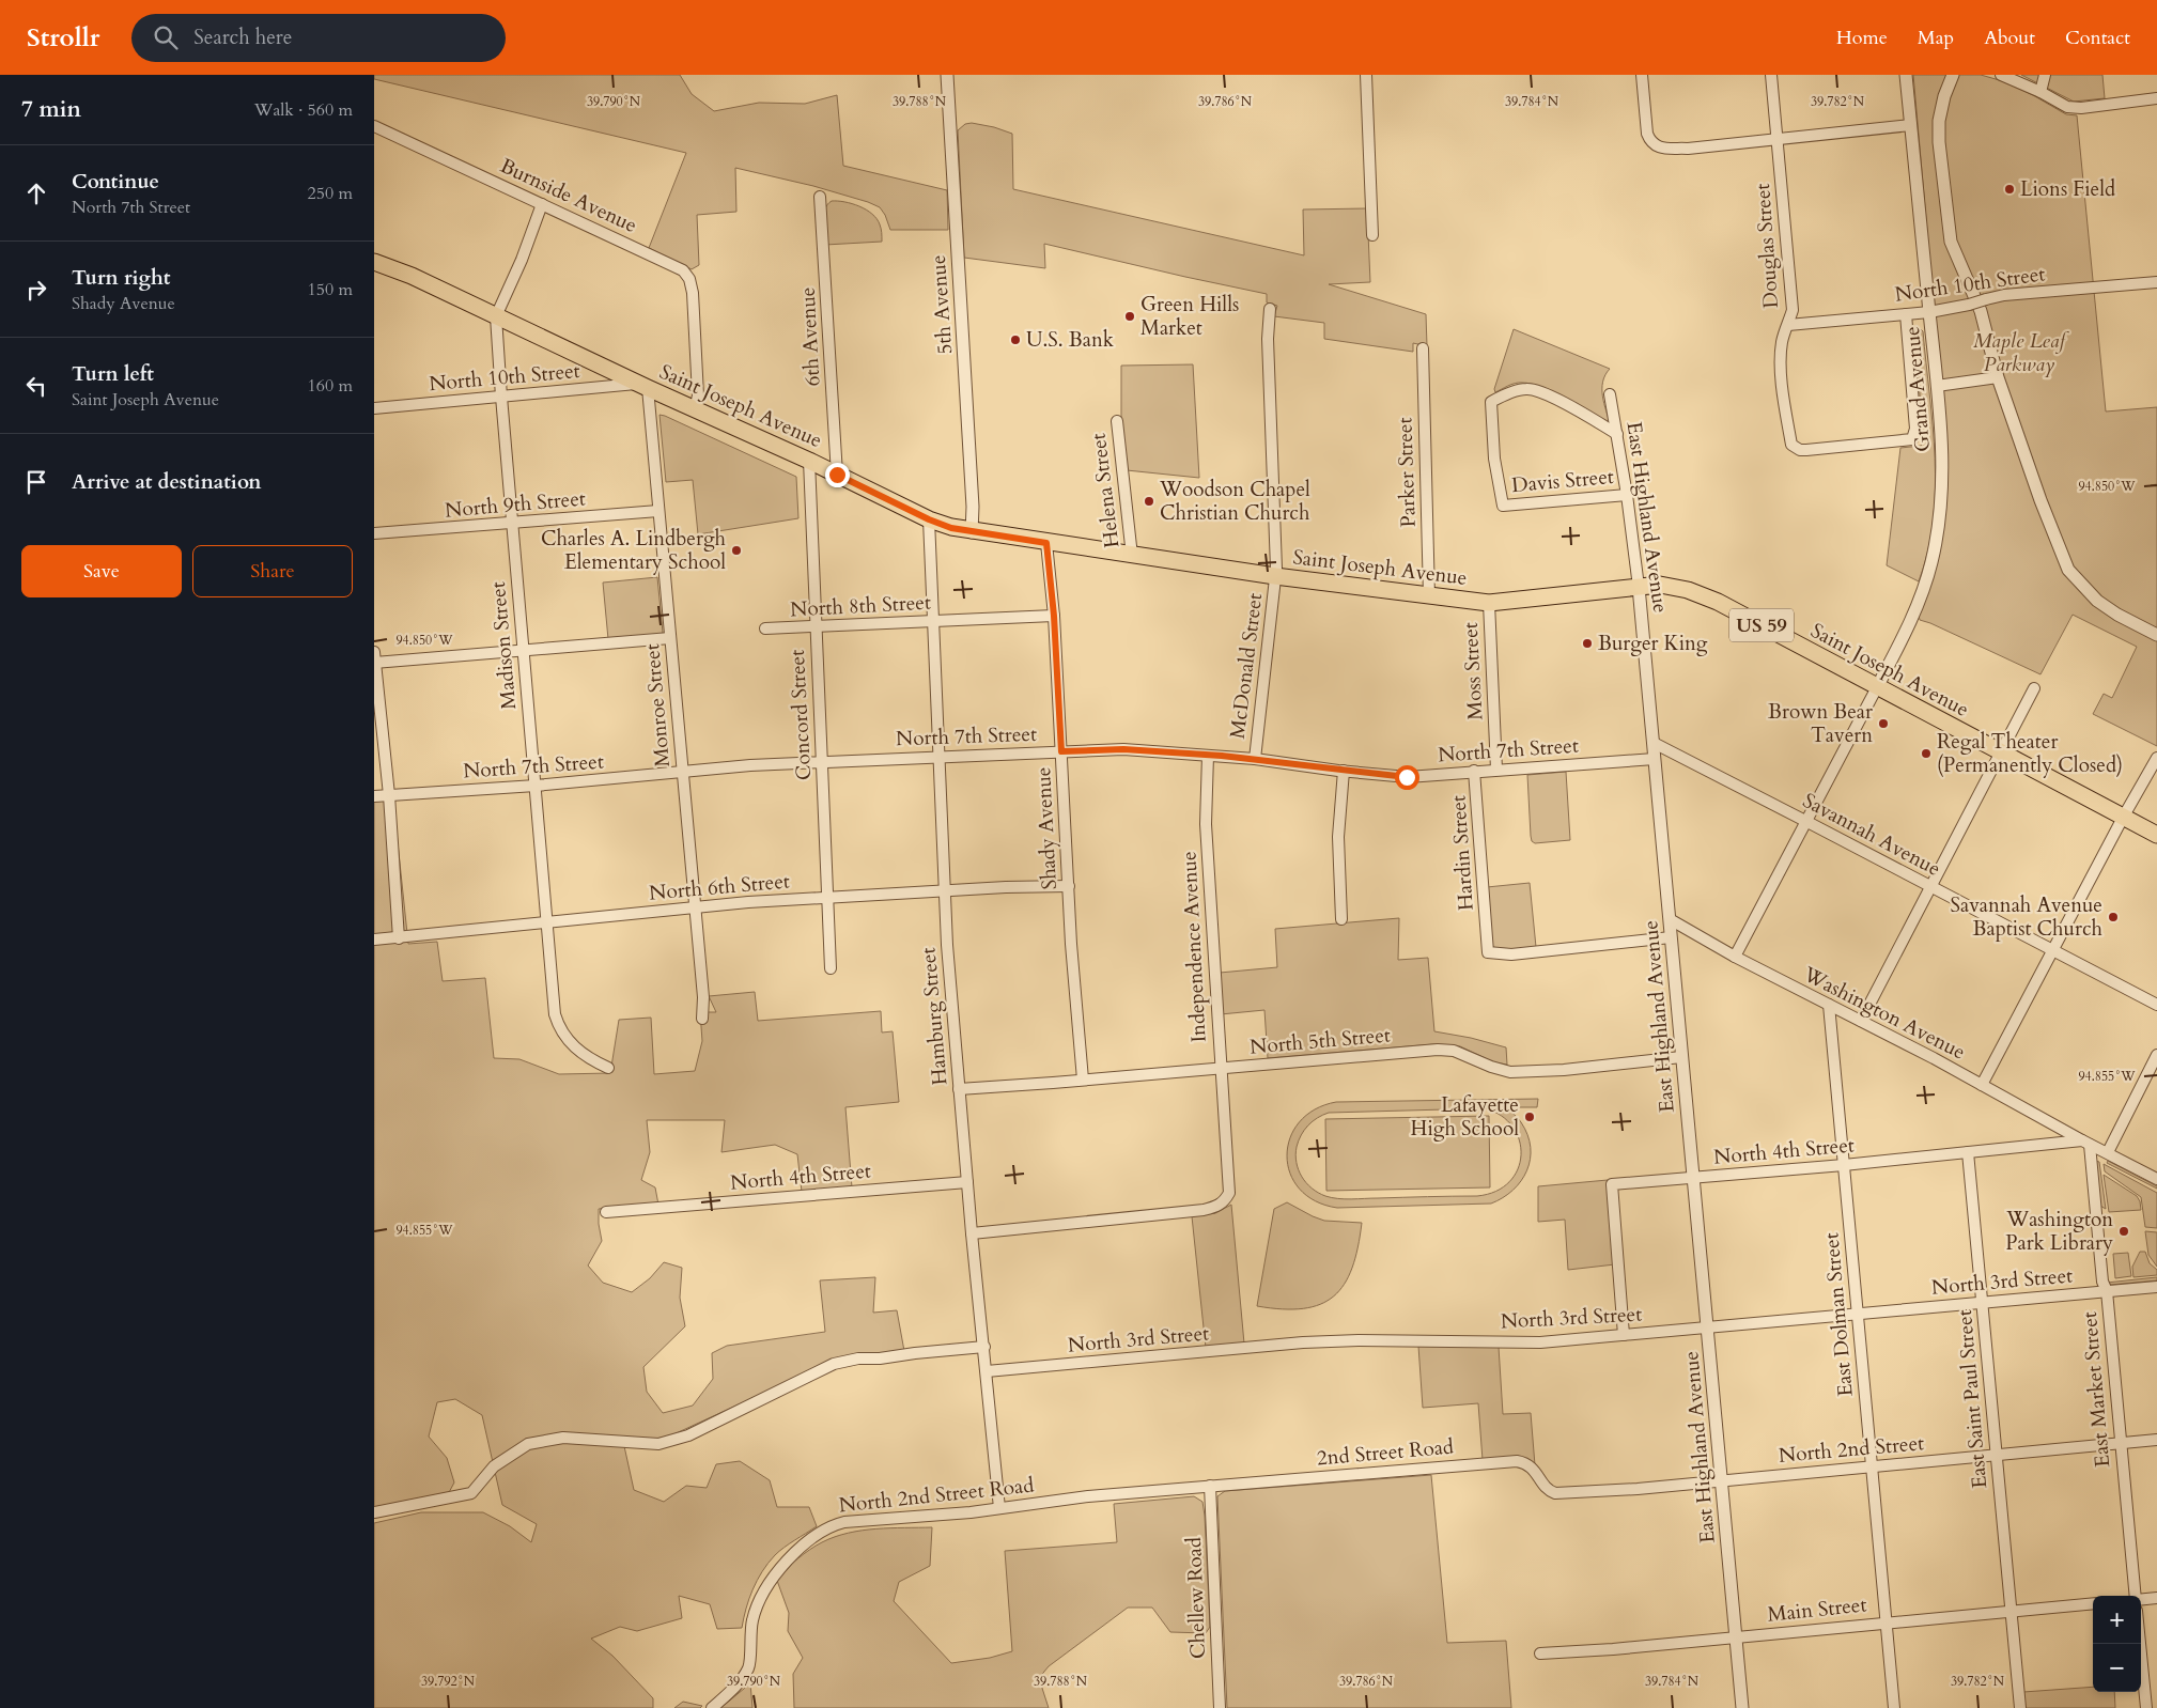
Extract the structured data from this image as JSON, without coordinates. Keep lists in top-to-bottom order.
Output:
{
  "streets": {
    "main road": ["Saint Joseph Avenue", "US 59"],
    "street": [
      "Burnside Avenue",
      "Douglas Street",
      "North 10th Street",
      "5th Avenue",
      "6th Avenue",
      "Grand Avenue",
      "Parker Street",
      "Davis Street",
      "Helena Street",
      "North 9th Street",
      "East Highland Avenue",
      "North 8th Street",
      "Madison Street",
      "McDonald Street",
      "Moss Street",
      "Monroe Street",
      "Concord Street",
      "North 7th Street",
      "Shady Avenue",
      "Savannah Avenue",
      "Hardin Street",
      "North 6th Street",
      "Independence Avenue",
      "Washington Avenue",
      "Hamburg Street",
      "North 5th Street",
      "North 4th Street",
      "North 3rd Street",
      "East Dolman Street",
      "East Market Street",
      "East Saint Paul Street",
      "North 2nd Street",
      "2nd Street Road",
      "North 2nd Street Road",
      "Chellew Road",
      "Main Street"
    ]
  },
  "crossings": [
    ["Burnside Avenue", "Saint Joseph Avenue"],
    ["Burnside Avenue", "Madison Street"],
    ["Douglas Street", "North 10th Street"],
    ["North 10th Street", "Grand Avenue"],
    ["North 10th Street", "Saint Joseph Avenue"],
    ["North 10th Street", "Madison Street"],
    ["North 10th Street", "Monroe Street"],
    ["5th Avenue", "Saint Joseph Avenue"],
    ["6th Avenue", "Saint Joseph Avenue"],
    ["Grand Avenue", "Saint Joseph Avenue"],
    ["Saint Joseph Avenue", "Parker Street"],
    ["Saint Joseph Avenue", "Helena Street"],
    ["Saint Joseph Avenue", "East Highland Avenue"],
    ["Saint Joseph Avenue", "Madison Street"],
    ["Saint Joseph Avenue", "McDonald Street"],
    ["Saint Joseph Avenue", "Moss Street"],
    ["Saint Joseph Avenue", "Monroe Street"],
    ["Saint Joseph Avenue", "Concord Street"],
    ["Saint Joseph Avenue", "Shady Avenue"],
    ["Saint Joseph Avenue", "Hamburg Street"],
    ["Davis Street", "East Highland Avenue"],
    ["North 9th Street", "Madison Street"],
    ["North 9th Street", "Monroe Street"],
    ["East Highland Avenue", "North 7th Street"],
    ["East Highland Avenue", "Savannah Avenue"],
    ["East Highland Avenue", "Hardin Street"],
    ["East Highland Avenue", "Washington Avenue"],
    ["East Highland Avenue", "North 5th Street"],
    ["East Highland Avenue", "North 4th Street"],
    ["East Highland Avenue", "North 3rd Street"],
    ["East Highland Avenue", "North 2nd Street"],
    ["East Highland Avenue", "Main Street"],
    ["North 8th Street", "Concord Street"],
    ["North 8th Street", "Shady Avenue"],
    ["North 8th Street", "Hamburg Street"],
    ["Madison Street", "North 7th Street"],
    ["Madison Street", "North 6th Street"],
    ["McDonald Street", "North 7th Street"],
    ["Moss Street", "North 7th Street"],
    ["Monroe Street", "North 7th Street"],
    ["Monroe Street", "North 6th Street"],
    ["Concord Street", "North 7th Street"],
    ["Concord Street", "North 6th Street"],
    ["North 7th Street", "Shady Avenue"],
    ["North 7th Street", "Hardin Street"],
    ["North 7th Street", "Independence Avenue"],
    ["North 7th Street", "Hamburg Street"],
    ["Shady Avenue", "North 6th Street"],
    ["Shady Avenue", "North 5th Street"],
    ["North 6th Street", "Hamburg Street"],
    ["Independence Avenue", "Hamburg Street"],
    ["Independence Avenue", "North 5th Street"],
    ["Washington Avenue", "North 4th Street"],
    ["Washington Avenue", "East Dolman Street"],
    ["Washington Avenue", "East Market Street"],
    ["Hamburg Street", "North 5th Street"],
    ["Hamburg Street", "North 4th Street"],
    ["Hamburg Street", "North 3rd Street"],
    ["Hamburg Street", "North 2nd Street Road"],
    ["North 4th Street", "North 3rd Street"],
    ["North 4th Street", "East Dolman Street"],
    ["North 4th Street", "East Market Street"],
    ["North 4th Street", "East Saint Paul Street"],
    ["North 3rd Street", "East Dolman Street"],
    ["North 3rd Street", "East Market Street"],
    ["North 3rd Street", "East Saint Paul Street"],
    ["East Dolman Street", "North 2nd Street"],
    ["East Dolman Street", "Main Street"],
    ["East Market Street", "North 2nd Street"],
    ["East Saint Paul Street", "North 2nd Street"],
    ["East Saint Paul Street", "Main Street"],
    ["North 2nd Street", "2nd Street Road"],
    ["2nd Street Road", "North 2nd Street Road"],
    ["2nd Street Road", "Chellew Road"],
    ["North 2nd Street Road", "Chellew Road"]
  ],
  "parks": ["Maple Leaf Parkway"],
  "places": [
    "Lions Field",
    "Green Hills Market",
    "U.S. Bank",
    "Woodson Chapel Christian Church",
    "Charles A. Lindbergh Elementary School",
    "Burger King",
    "Brown Bear Tavern",
    "Regal Theater (Permanently Closed)",
    "Savannah Avenue Baptist Church",
    "Lafayette High School",
    "Washington Park Library"
  ],
  "page": {
    "header": "Strollr",
    "search": "Search here",
    "nav": [
      "Home",
      "Map",
      "About",
      "Contact"
    ],
    "heading": ["7 min", "Walk · 560 m"],
    "list": [
      ["Continue", "North 7th Street", "250 m"],
      ["Turn right", "Shady Avenue", "150 m"],
      ["Turn left", "Saint Joseph Avenue", "160 m"],
      "Arrive at destination"
    ],
    "buttons": ["Save", "Share"],
    "map_buttons": ["+", "−"]
  },
  "coordinates": [
    "39.790°N",
    "39.788°N",
    "39.786°N",
    "39.784°N",
    "39.782°N",
    "94.850°W",
    "94.855°W",
    "39.792°N"
  ]
}
